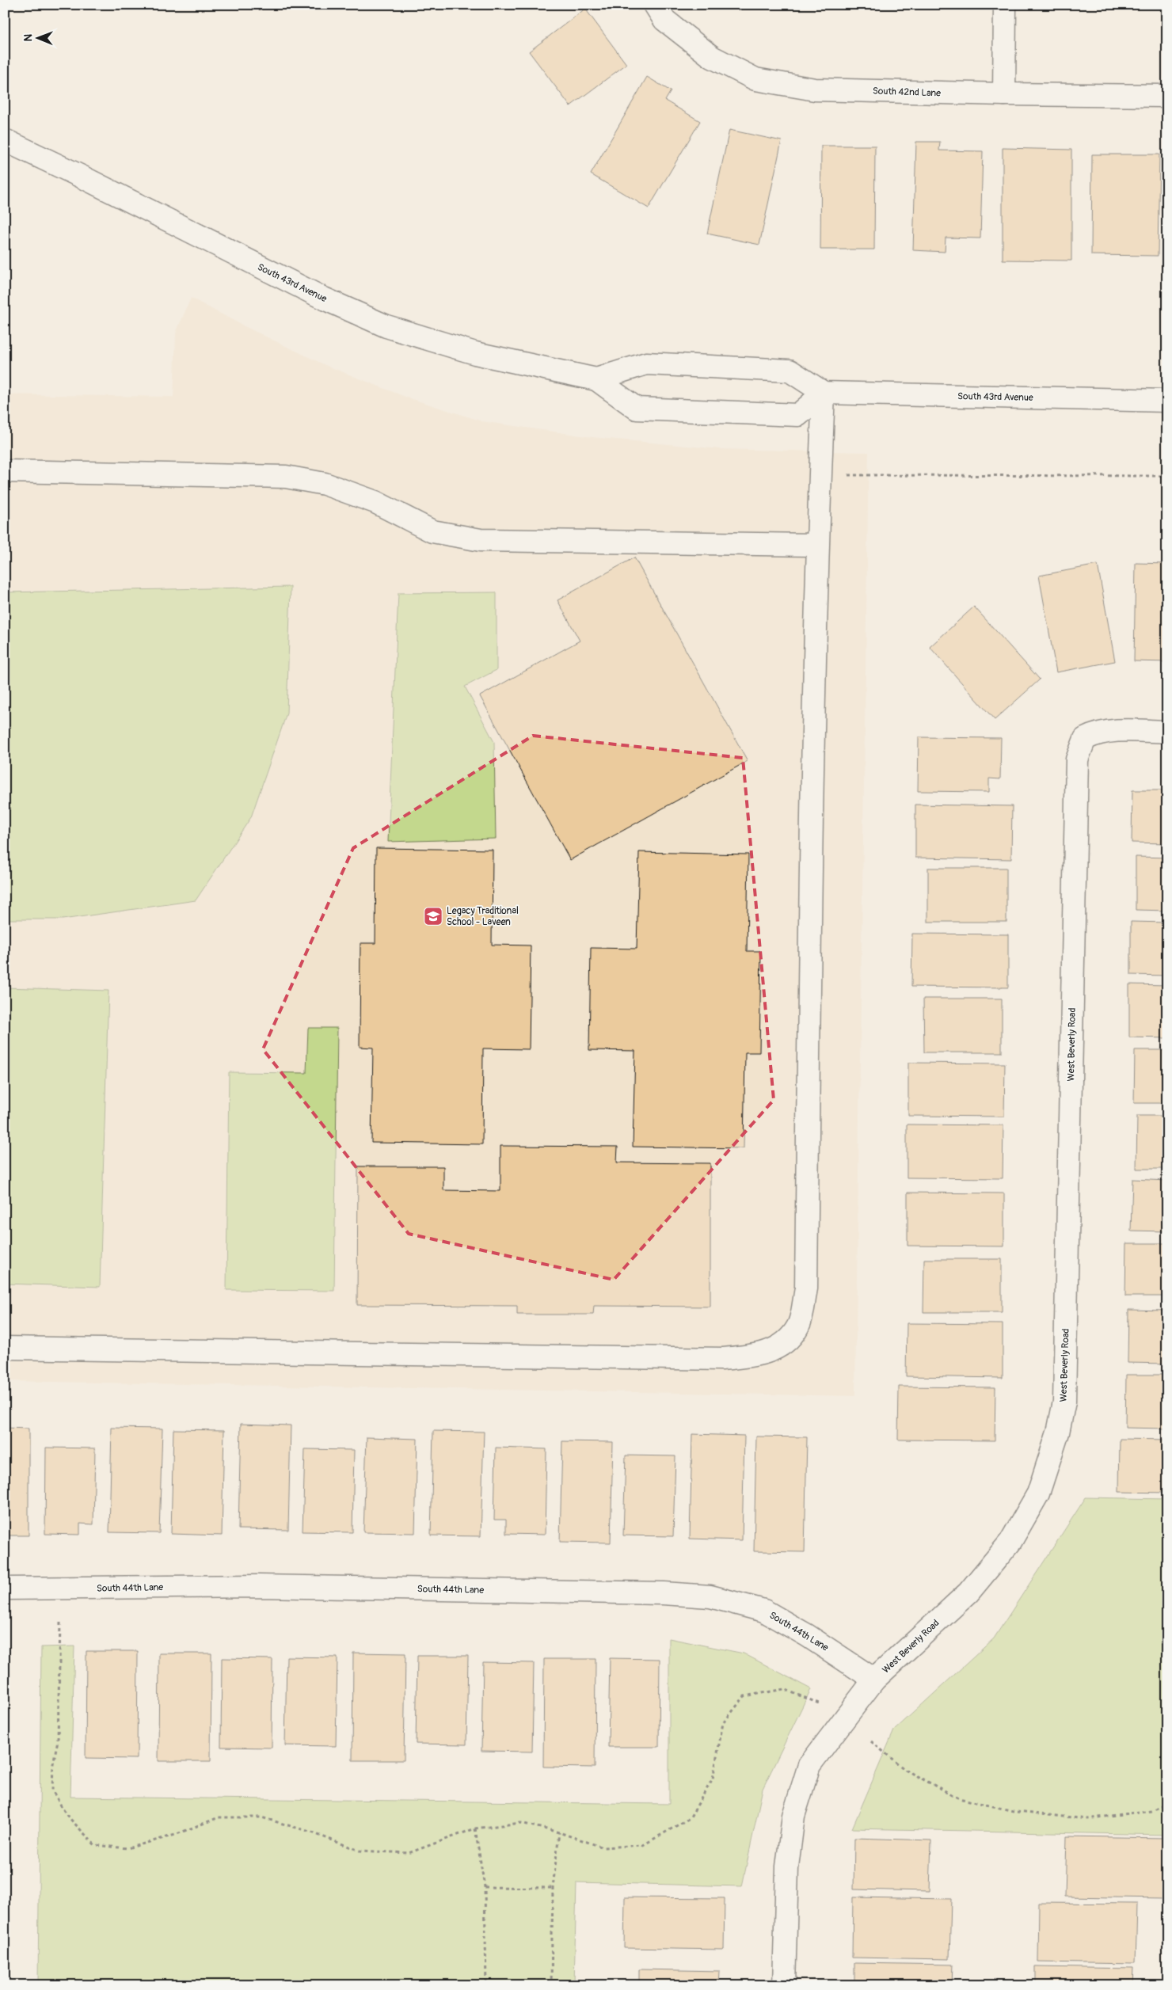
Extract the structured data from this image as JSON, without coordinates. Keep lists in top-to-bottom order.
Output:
{
  "streets": {
    "street": [
      "South 42nd Lane",
      "South 43rd Avenue",
      "West Beverly Road",
      "South 44th Lane"
    ]
  },
  "crossings": [
    ["West Beverly Road", "South 44th Lane"]
  ],
  "places": {
    "school or university": ["Legacy Traditional School - Laveen"]
  },
  "north": "left"
}
